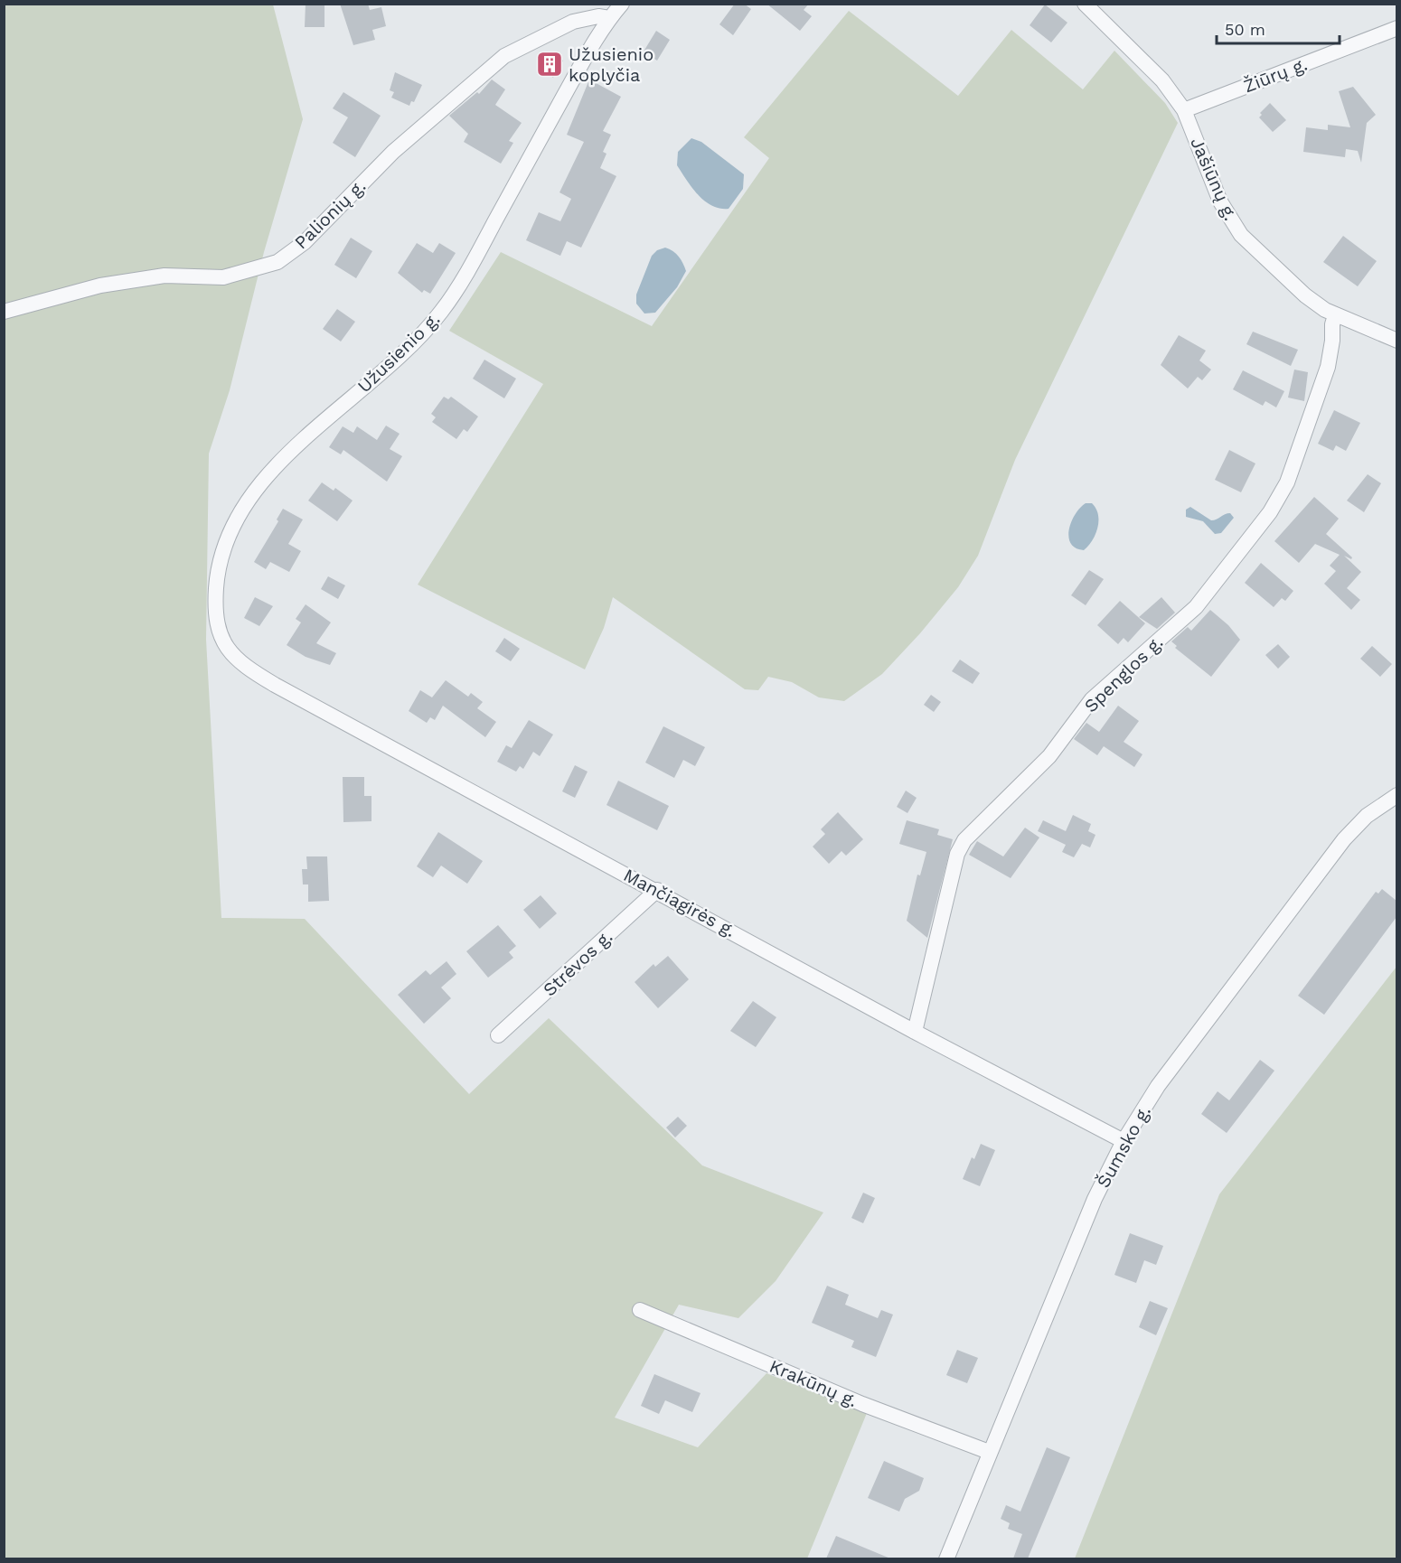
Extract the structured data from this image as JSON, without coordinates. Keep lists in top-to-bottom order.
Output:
{
  "streets": {
    "street": [
      "Žiūrų g.",
      "Jašiūnų g.",
      "Palionių g.",
      "Užusienio g.",
      "Spenglos g.",
      "Mančiagirės g.",
      "Strėvos g.",
      "Šumsko g.",
      "Krakūnų g."
    ]
  },
  "crossings": [
    ["Žiūrų g.", "Jašiūnų g."],
    ["Jašiūnų g.", "Spenglos g."],
    ["Palionių g.", "Užusienio g."],
    ["Užusienio g.", "Mančiagirės g."],
    ["Spenglos g.", "Mančiagirės g."],
    ["Mančiagirės g.", "Strėvos g."],
    ["Mančiagirės g.", "Šumsko g."],
    ["Šumsko g.", "Krakūnų g."]
  ],
  "places": {
    "building": ["Užusienio koplyčia"]
  },
  "scale_bar": "50 m"
}
